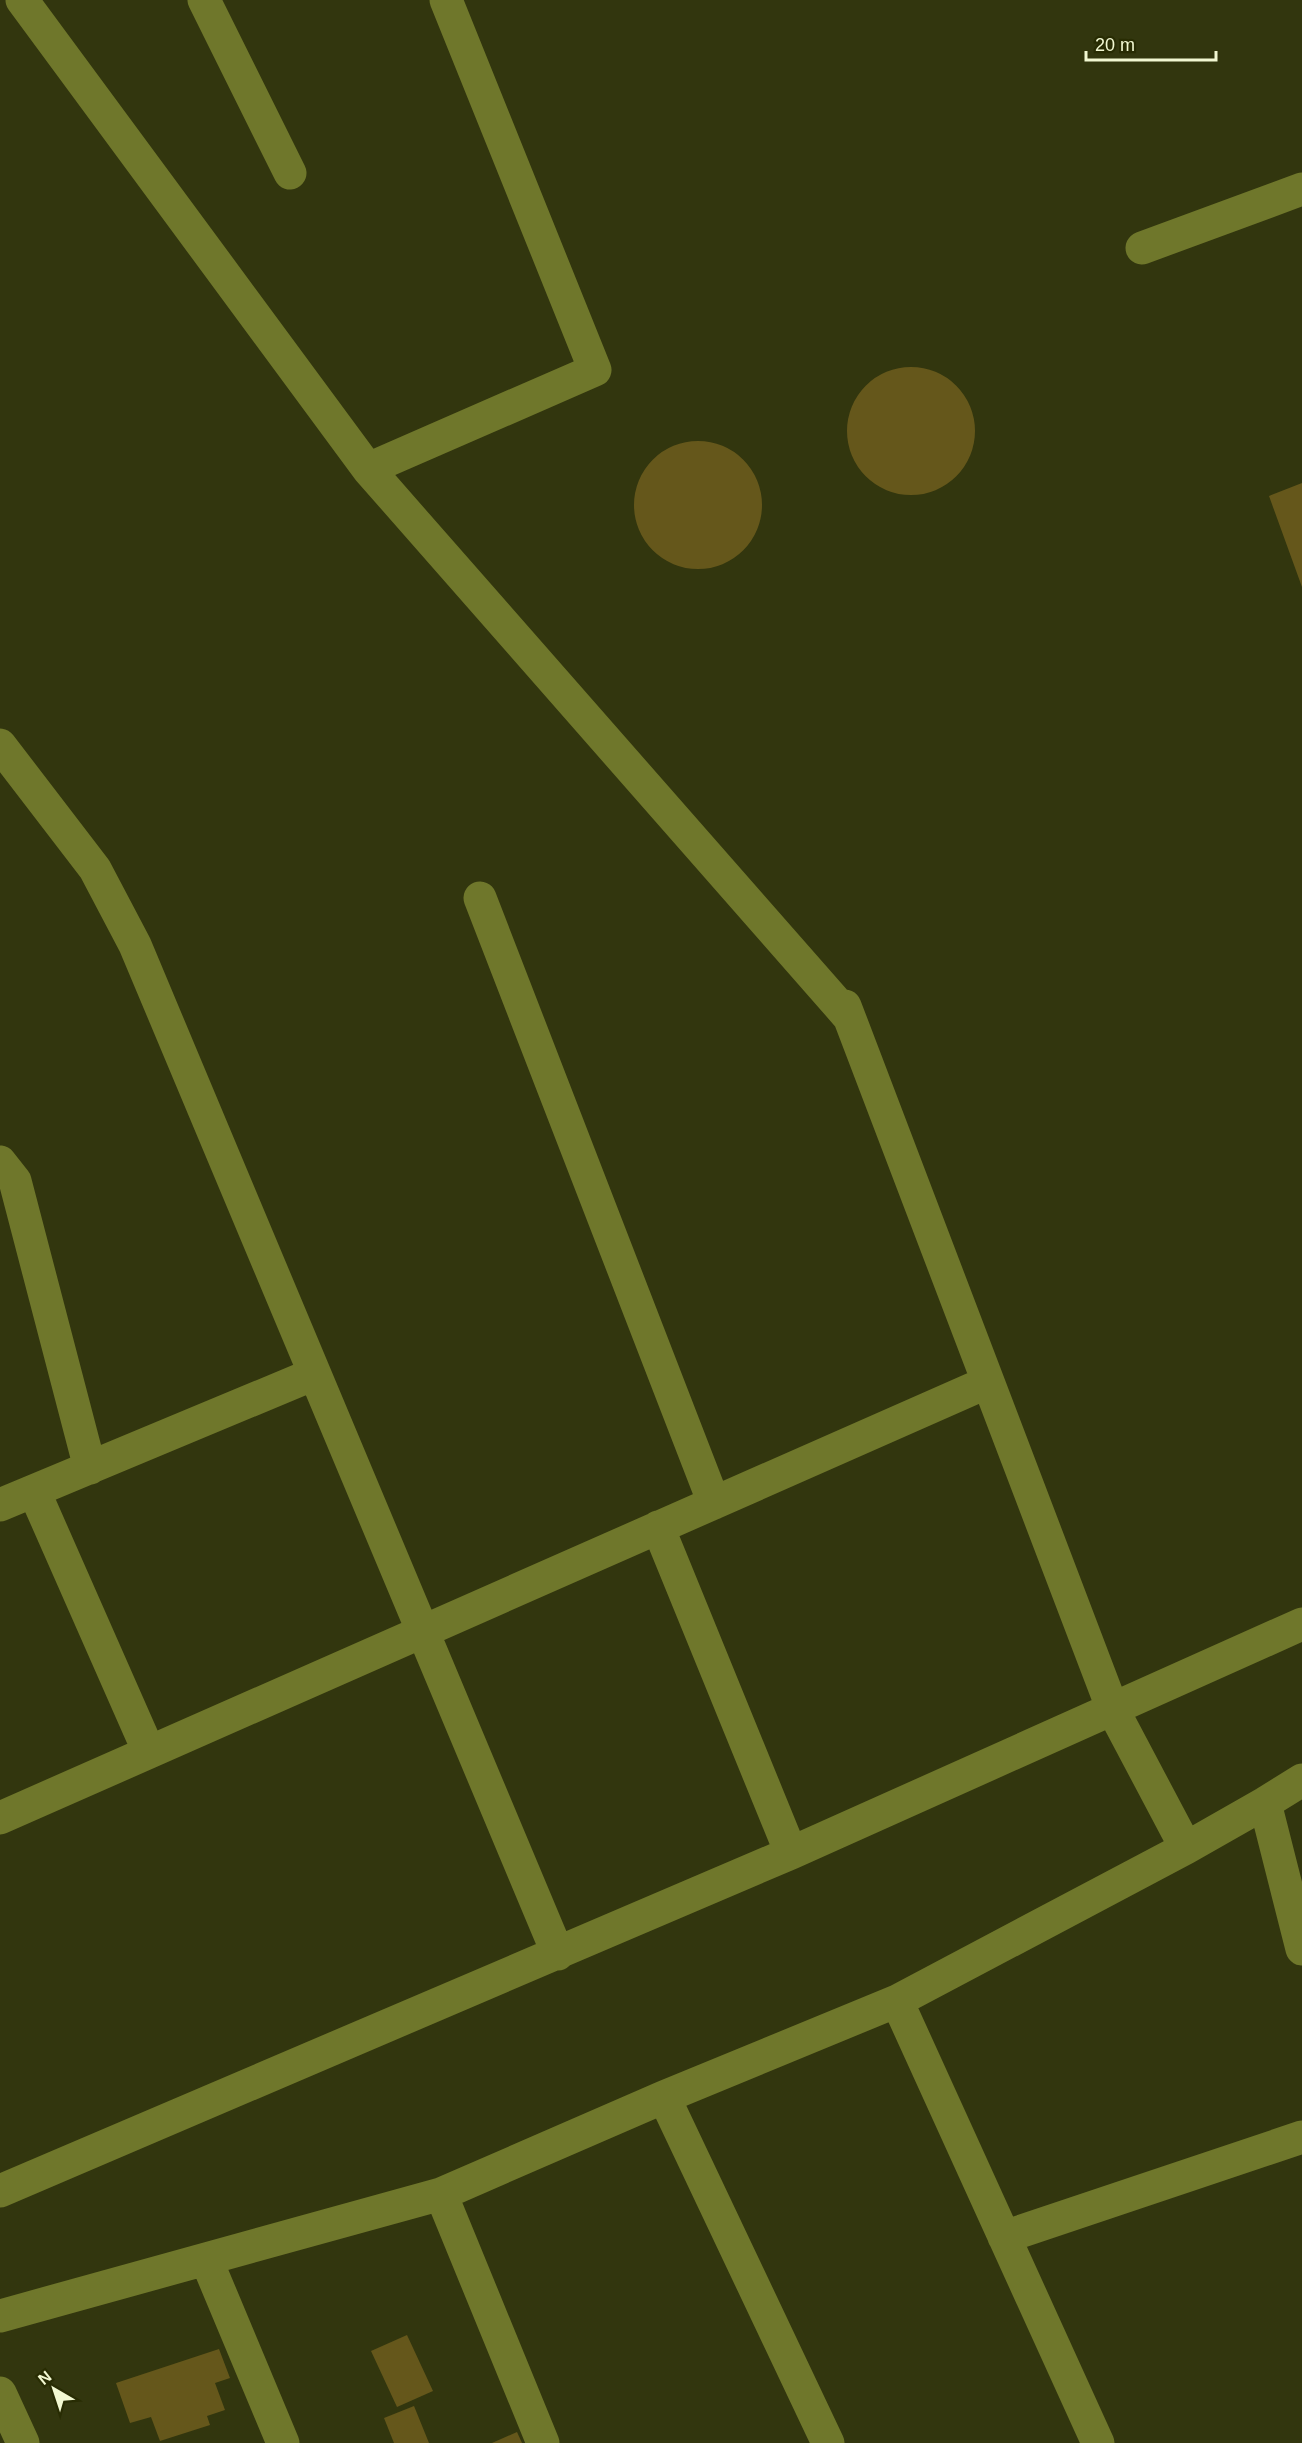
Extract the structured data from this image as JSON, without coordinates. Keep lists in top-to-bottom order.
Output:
{
  "scale_bar": "20 m",
  "north": "top left"
}
